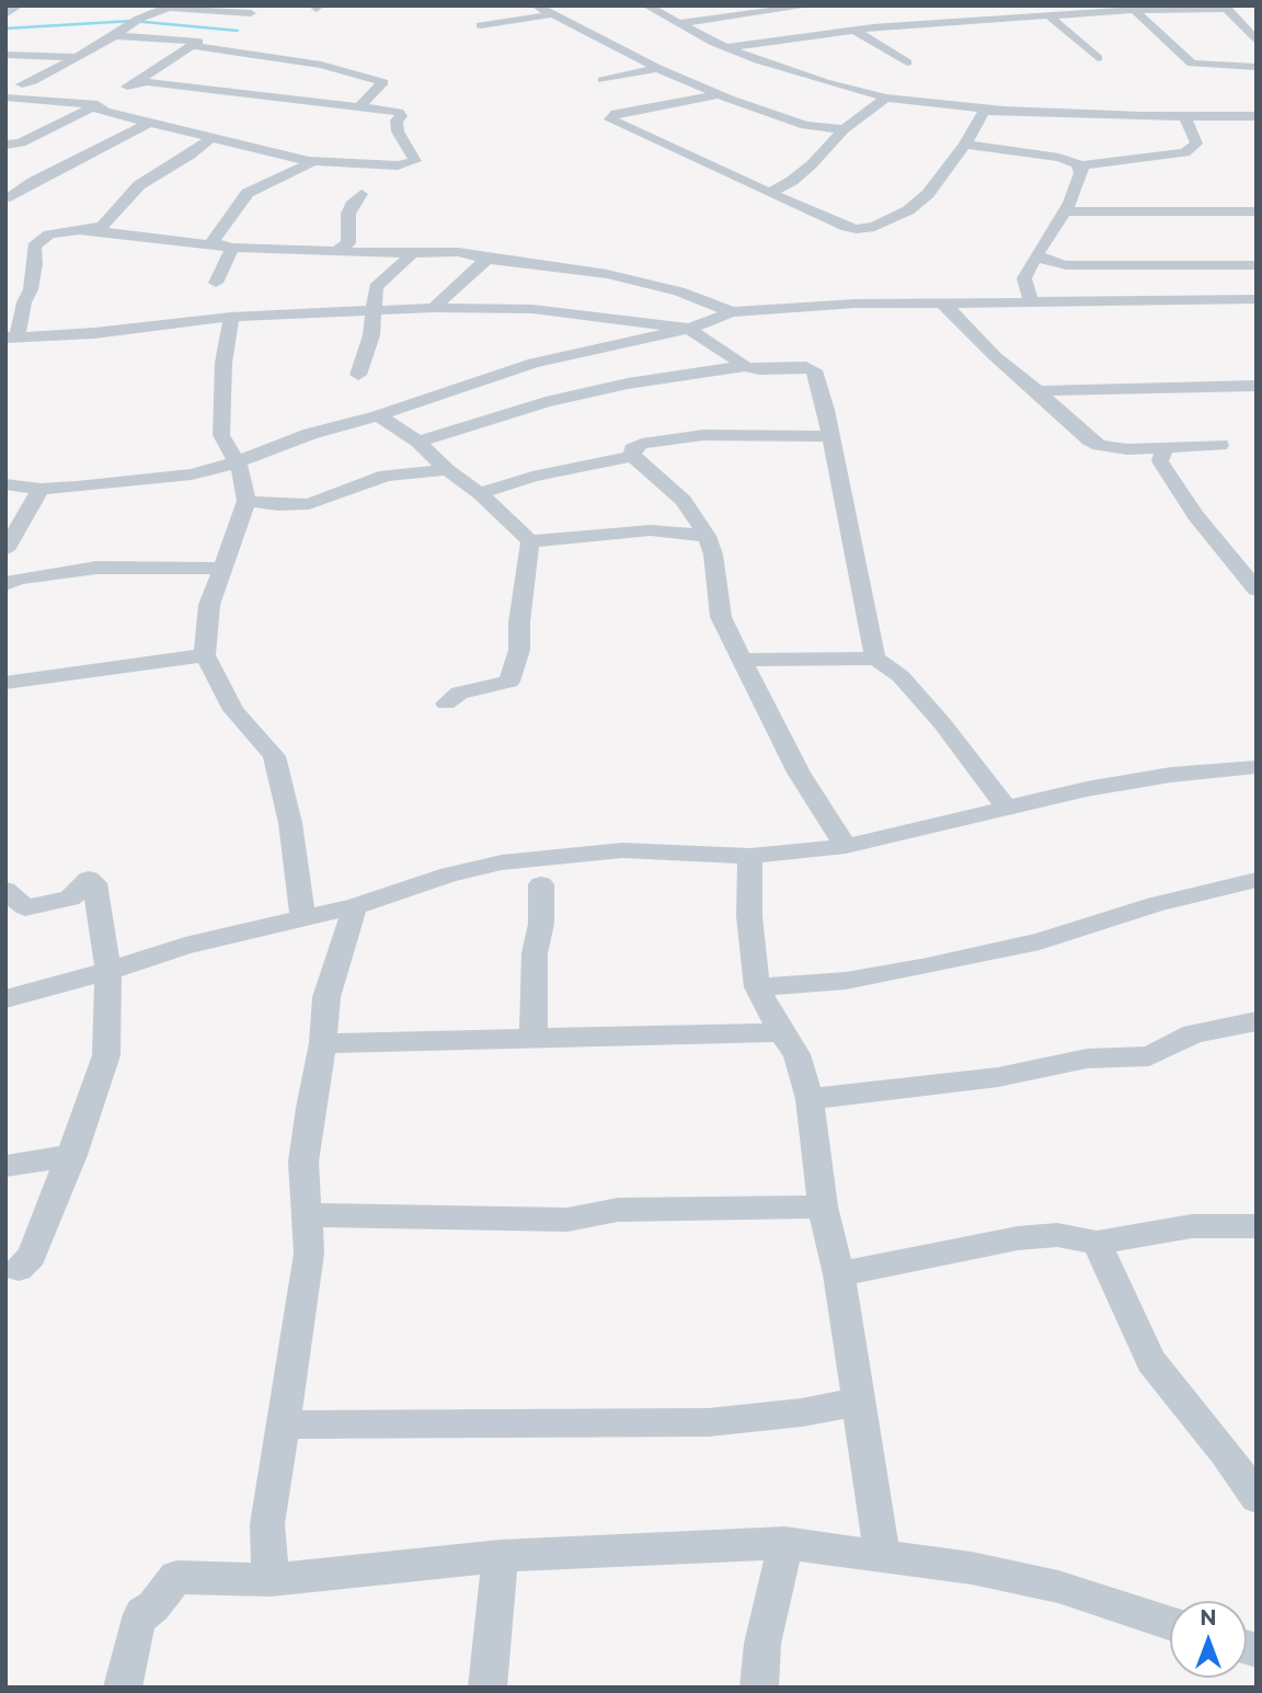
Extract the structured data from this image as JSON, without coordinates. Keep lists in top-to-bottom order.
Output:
{
  "north": "top"
}
